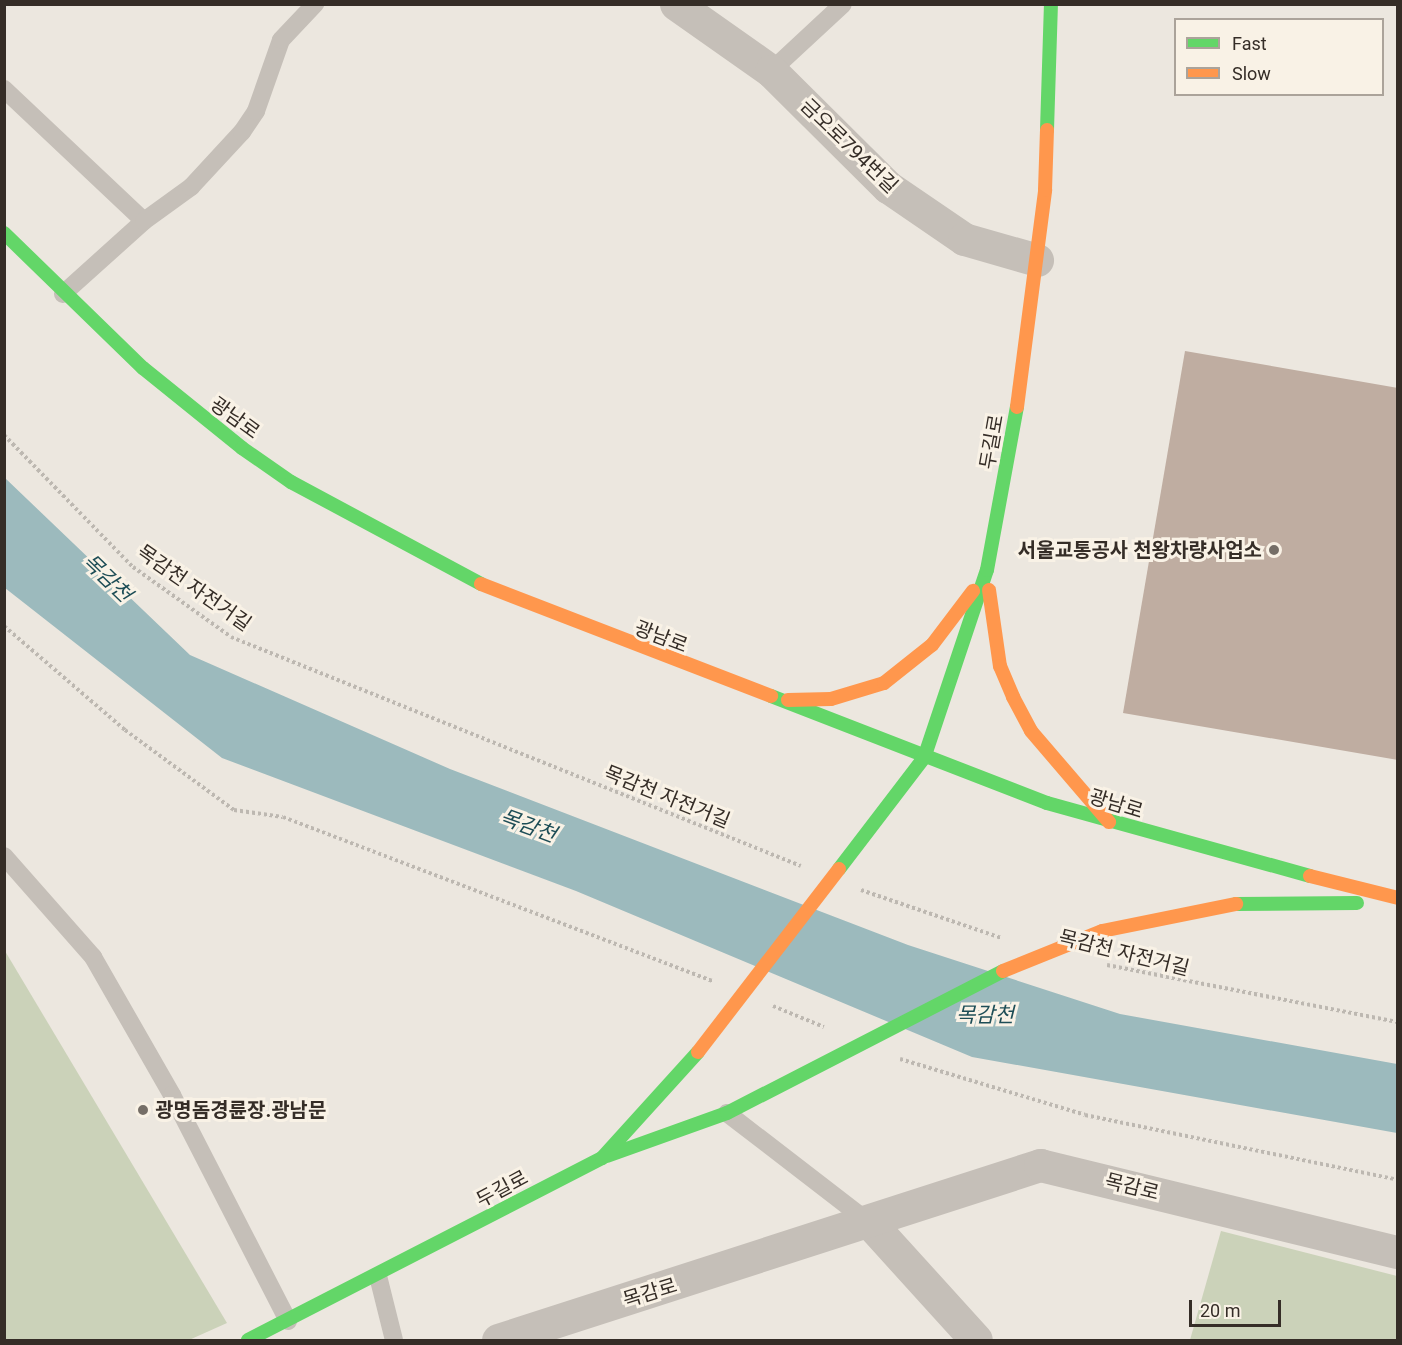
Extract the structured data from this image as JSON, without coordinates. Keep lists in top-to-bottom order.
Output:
{
  "streets": {
    "street": [
      "금오로794번길",
      "광남로",
      "두길로",
      "목감로"
    ],
    "path": ["목감천 자전거길"]
  },
  "crossings": [
    ["금오로794번길", "두길로"],
    ["광남로", "두길로"]
  ],
  "water": ["목감천"],
  "places": ["서울교통공사 천왕차량사업소", "광명돔경륜장.광남문"],
  "legend": ["Fast", "Slow"],
  "scale_bar": "20 m"
}
